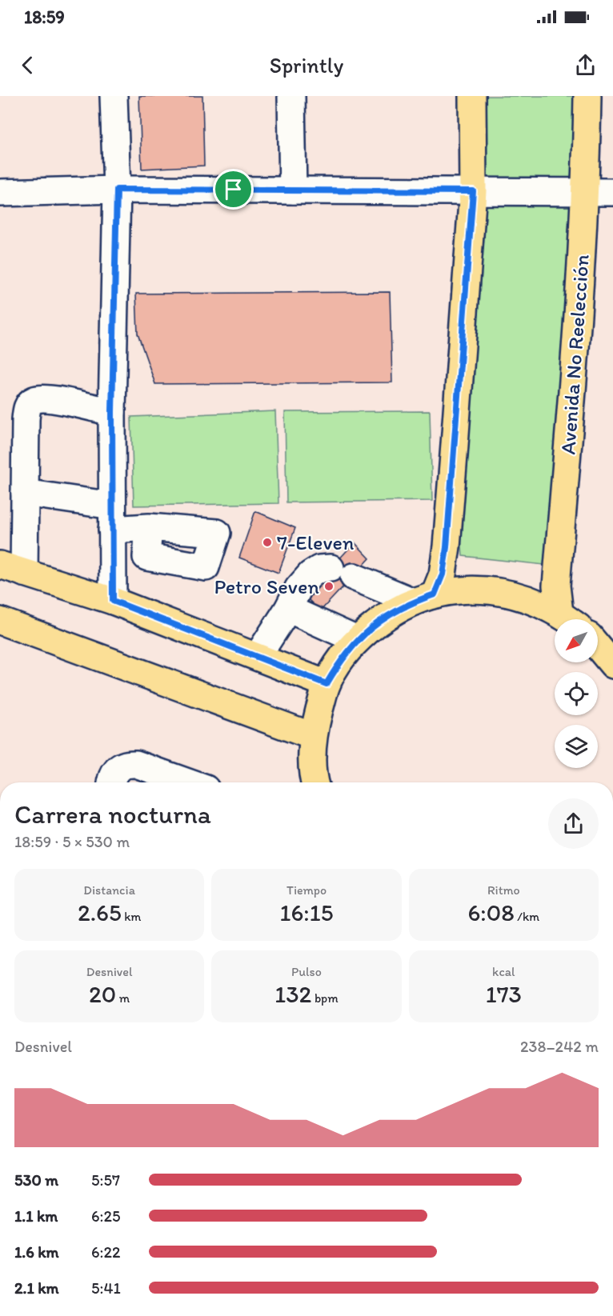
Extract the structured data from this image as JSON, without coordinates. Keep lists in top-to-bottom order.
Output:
{
  "streets": {
    "main road": ["Avenida No Reelección"]
  },
  "places": ["7-Eleven", "Petro Seven"],
  "north": "bottom left",
  "page": {
    "status": "18:59",
    "header": "Sprintly",
    "heading": ["Carrera nocturna", "18:59 · 5 × 530 m"],
    "stats": [
      ["Distancia", "2.65 km"],
      ["Tiempo", "16:15"],
      ["Ritmo", "6:08 /km"],
      ["Desnivel", "20 m"],
      ["Pulso", "132 bpm"],
      ["kcal", "173"]
    ],
    "chart": ["Desnivel", "238–242 m"],
    "list": [
      {
        "name": "530 m",
        "note": "5:57"
      },
      {
        "name": "1.1 km",
        "note": "6:25"
      },
      {
        "name": "1.6 km",
        "note": "6:22"
      },
      {
        "name": "2.1 km",
        "note": "5:41"
      }
    ]
  }
}
